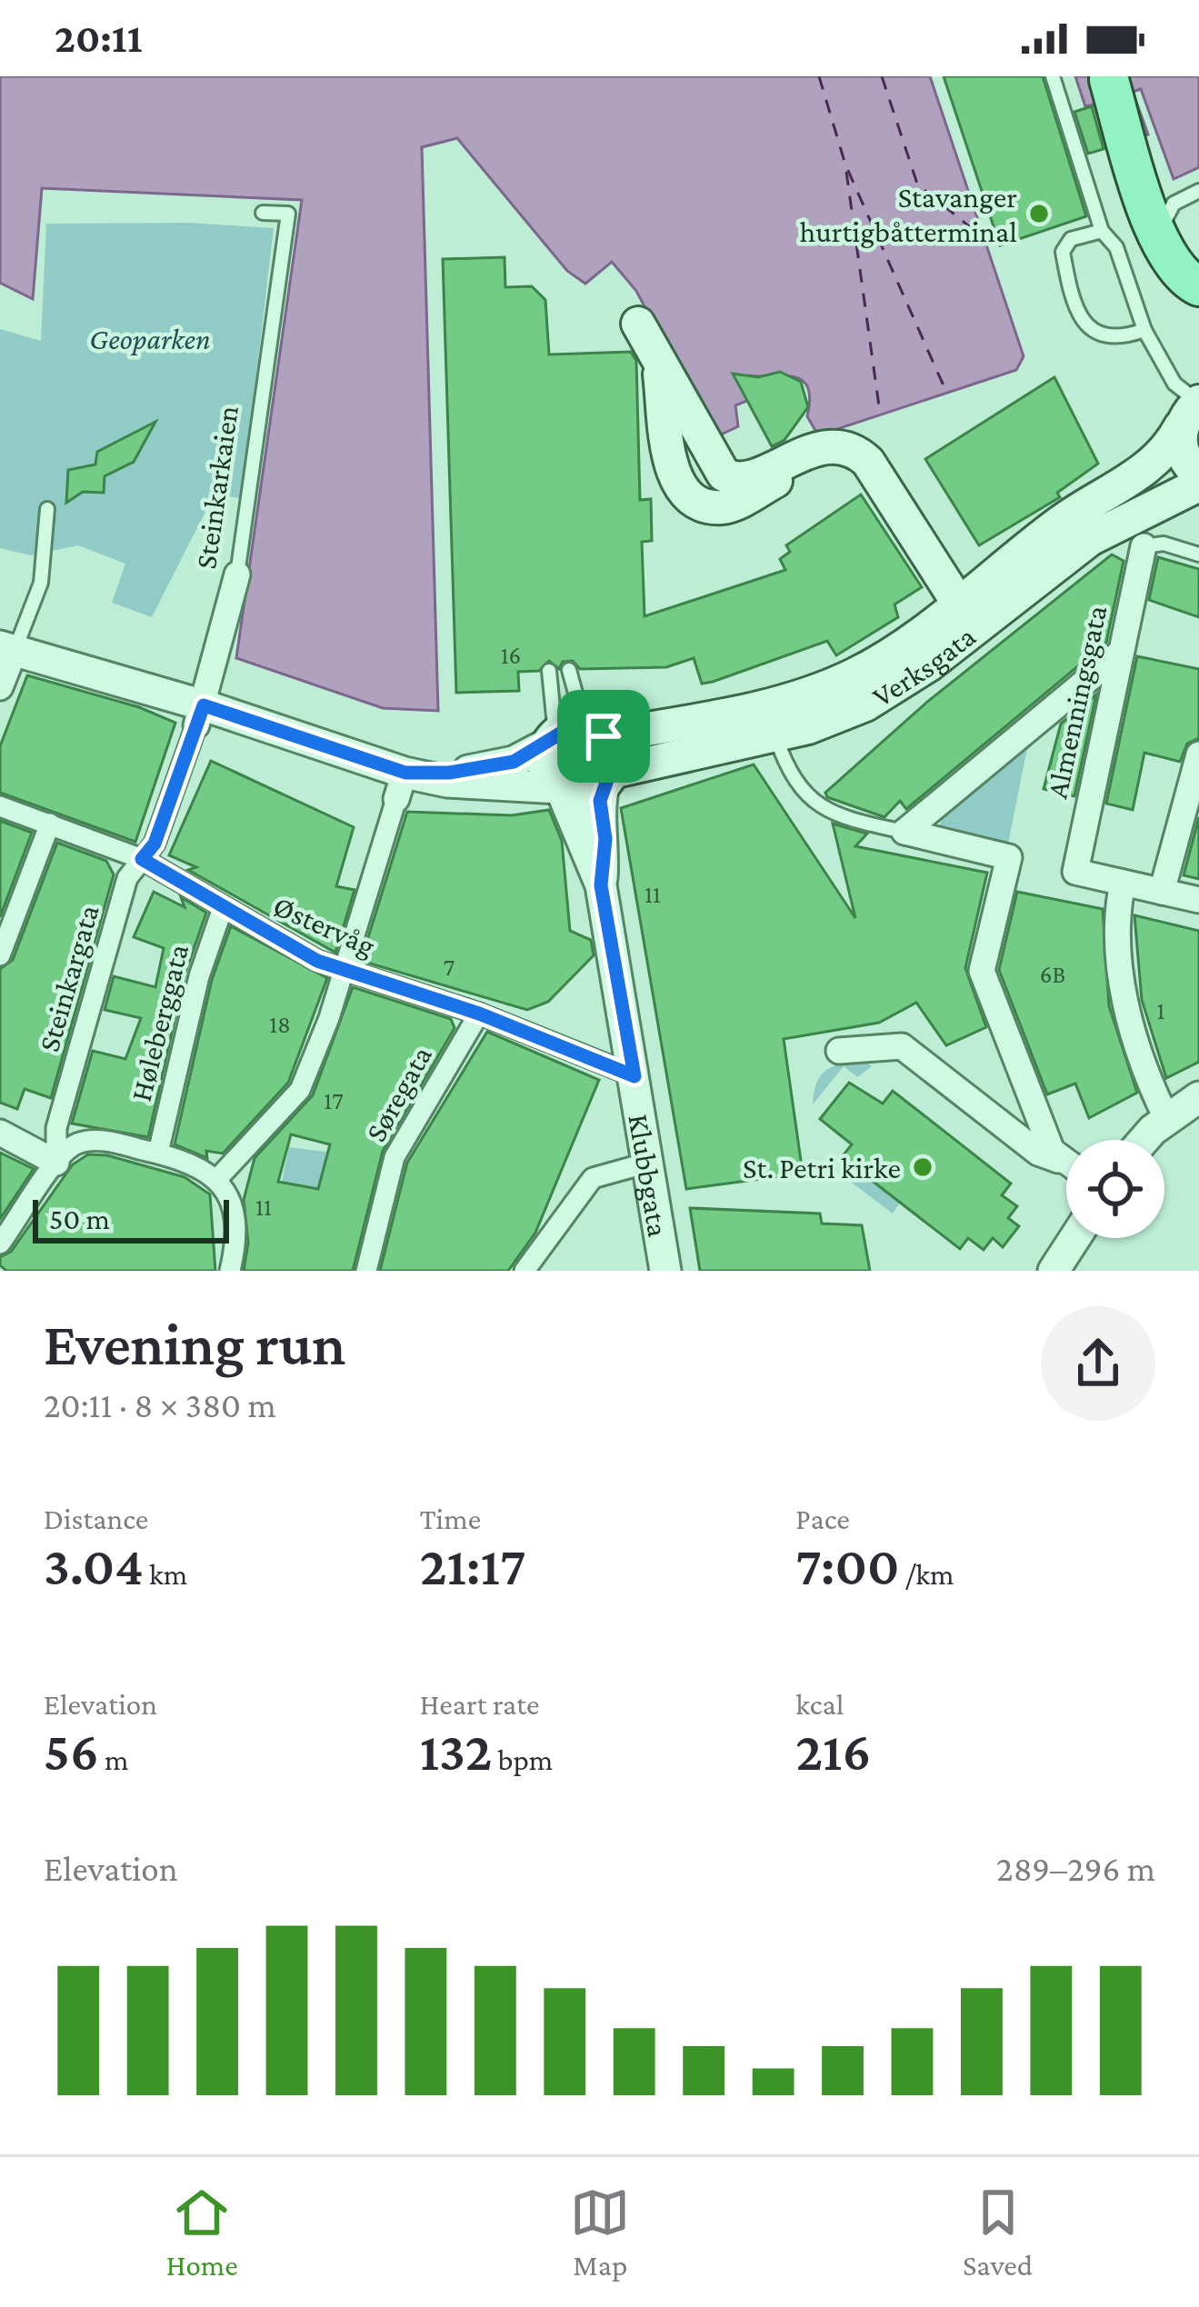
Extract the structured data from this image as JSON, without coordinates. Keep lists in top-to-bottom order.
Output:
{
  "streets": {
    "main road": ["Verksgata"],
    "street": [
      "Steinkarkaien",
      "Almenningsgata",
      "Østervåg",
      "Steinkargata",
      "Høleberggata",
      "Søregata",
      "Klubbgata"
    ]
  },
  "crossings": [
    ["Steinkarkaien", "Steinkargata"],
    ["Verksgata", "Klubbgata"],
    ["Østervåg", "Steinkargata"],
    ["Østervåg", "Høleberggata"],
    ["Østervåg", "Søregata"],
    ["Østervåg", "Klubbgata"]
  ],
  "parks": ["Geoparken"],
  "places": ["Stavanger hurtigbåtterminal", "St. Petri kirke"],
  "house_numbers": [
    "16",
    "11",
    "7",
    "6B",
    "1",
    "18",
    "17",
    "11"
  ],
  "scale_bar": "50 m",
  "page": {
    "status": "20:11",
    "scale": "50 m",
    "heading": ["Evening run", "20:11 · 8 × 380 m"],
    "stats": [
      ["Distance", "3.04 km"],
      ["Time", "21:17"],
      ["Pace", "7:00 /km"],
      ["Elevation", "56 m"],
      ["Heart rate", "132 bpm"],
      ["kcal", "216"]
    ],
    "chart": ["Elevation", "289–296 m"],
    "tabs": ["Home", "Map", "Saved"]
  }
}
